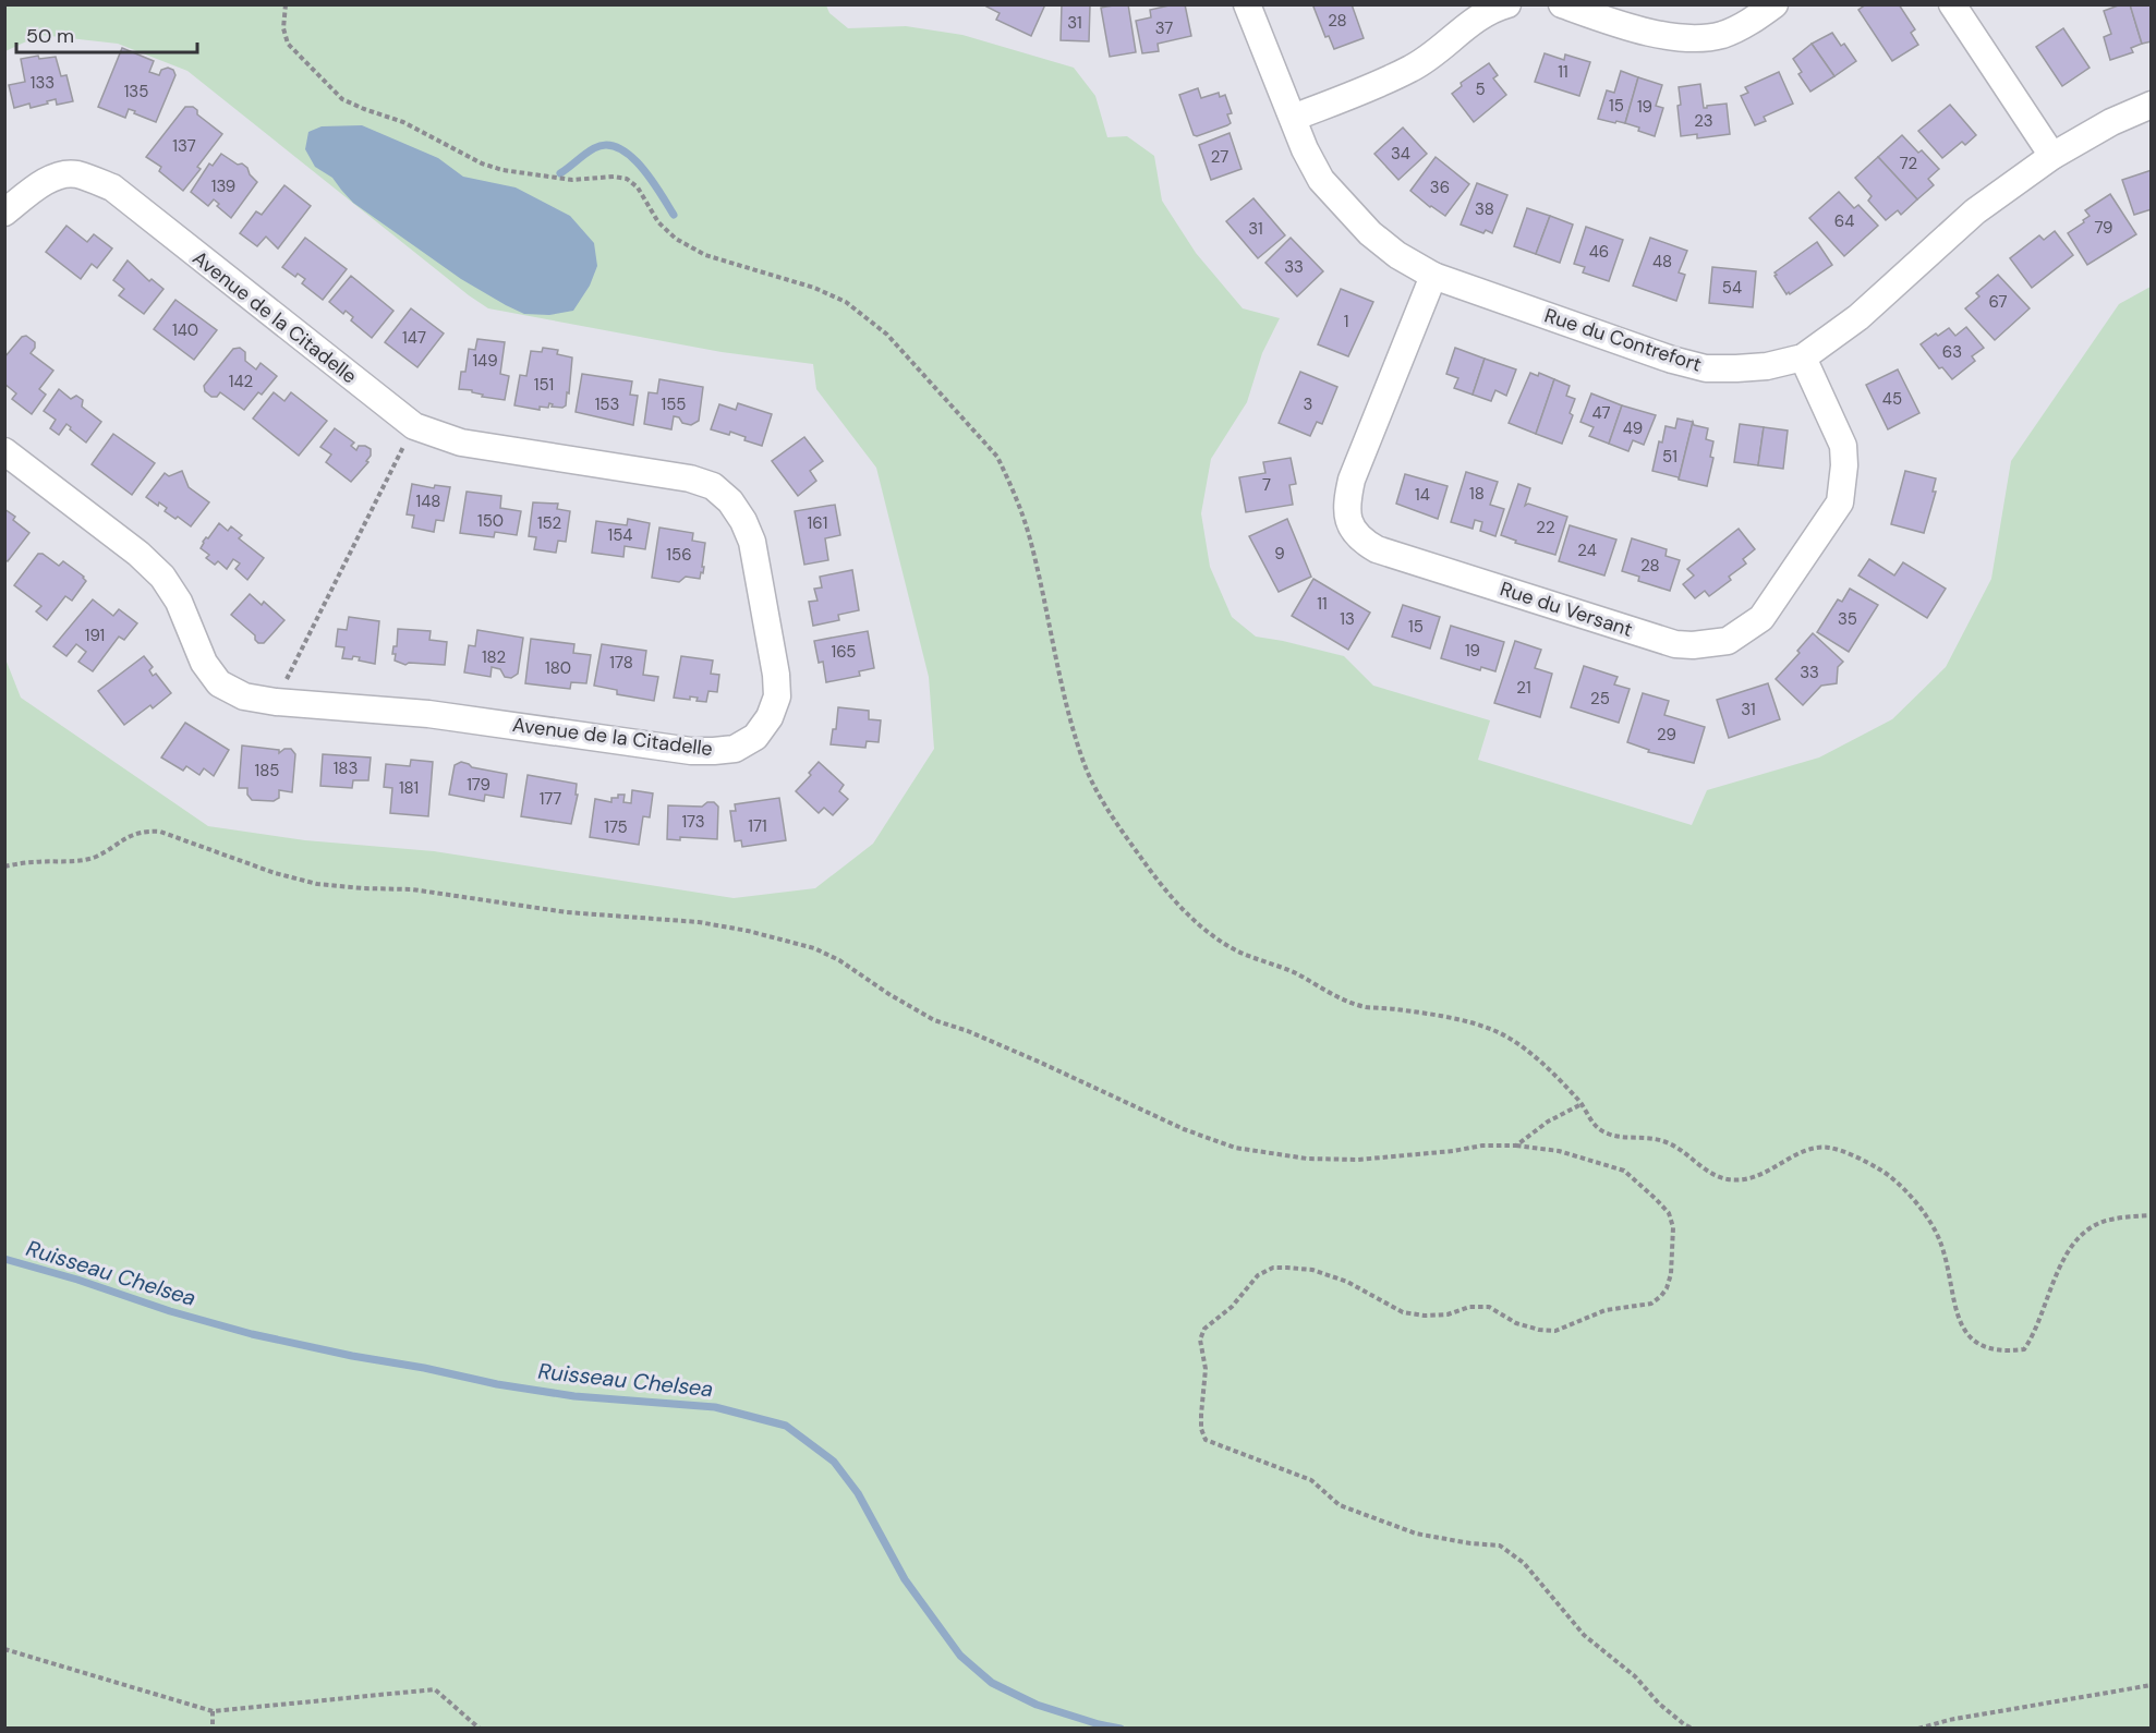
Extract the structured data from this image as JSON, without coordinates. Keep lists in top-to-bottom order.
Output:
{
  "streets": {
    "street": ["Avenue de la Citadelle", "Rue du Contrefort", "Rue du Versant"]
  },
  "crossings": [
    ["Rue du Contrefort", "Rue du Versant"]
  ],
  "water": ["Ruisseau Chelsea"],
  "house_numbers": [
    "28",
    "31",
    "37",
    "11",
    "133",
    "5",
    "135",
    "15",
    "19",
    "23",
    "137",
    "34",
    "27",
    "72",
    "139",
    "36",
    "38",
    "64",
    "79",
    "31",
    "46",
    "48",
    "33",
    "54",
    "67",
    "1",
    "140",
    "147",
    "63",
    "149",
    "142",
    "151",
    "45",
    "153",
    "155",
    "3",
    "47",
    "49",
    "51",
    "7",
    "18",
    "14",
    "148",
    "150",
    "152",
    "161",
    "22",
    "154",
    "24",
    "9",
    "156",
    "28",
    "11",
    "13",
    "35",
    "15",
    "191",
    "19",
    "165",
    "182",
    "178",
    "180",
    "33",
    "21",
    "25",
    "31",
    "29",
    "183",
    "185",
    "179",
    "181",
    "177",
    "173",
    "171",
    "175"
  ],
  "scale_bar": "50 m"
}
